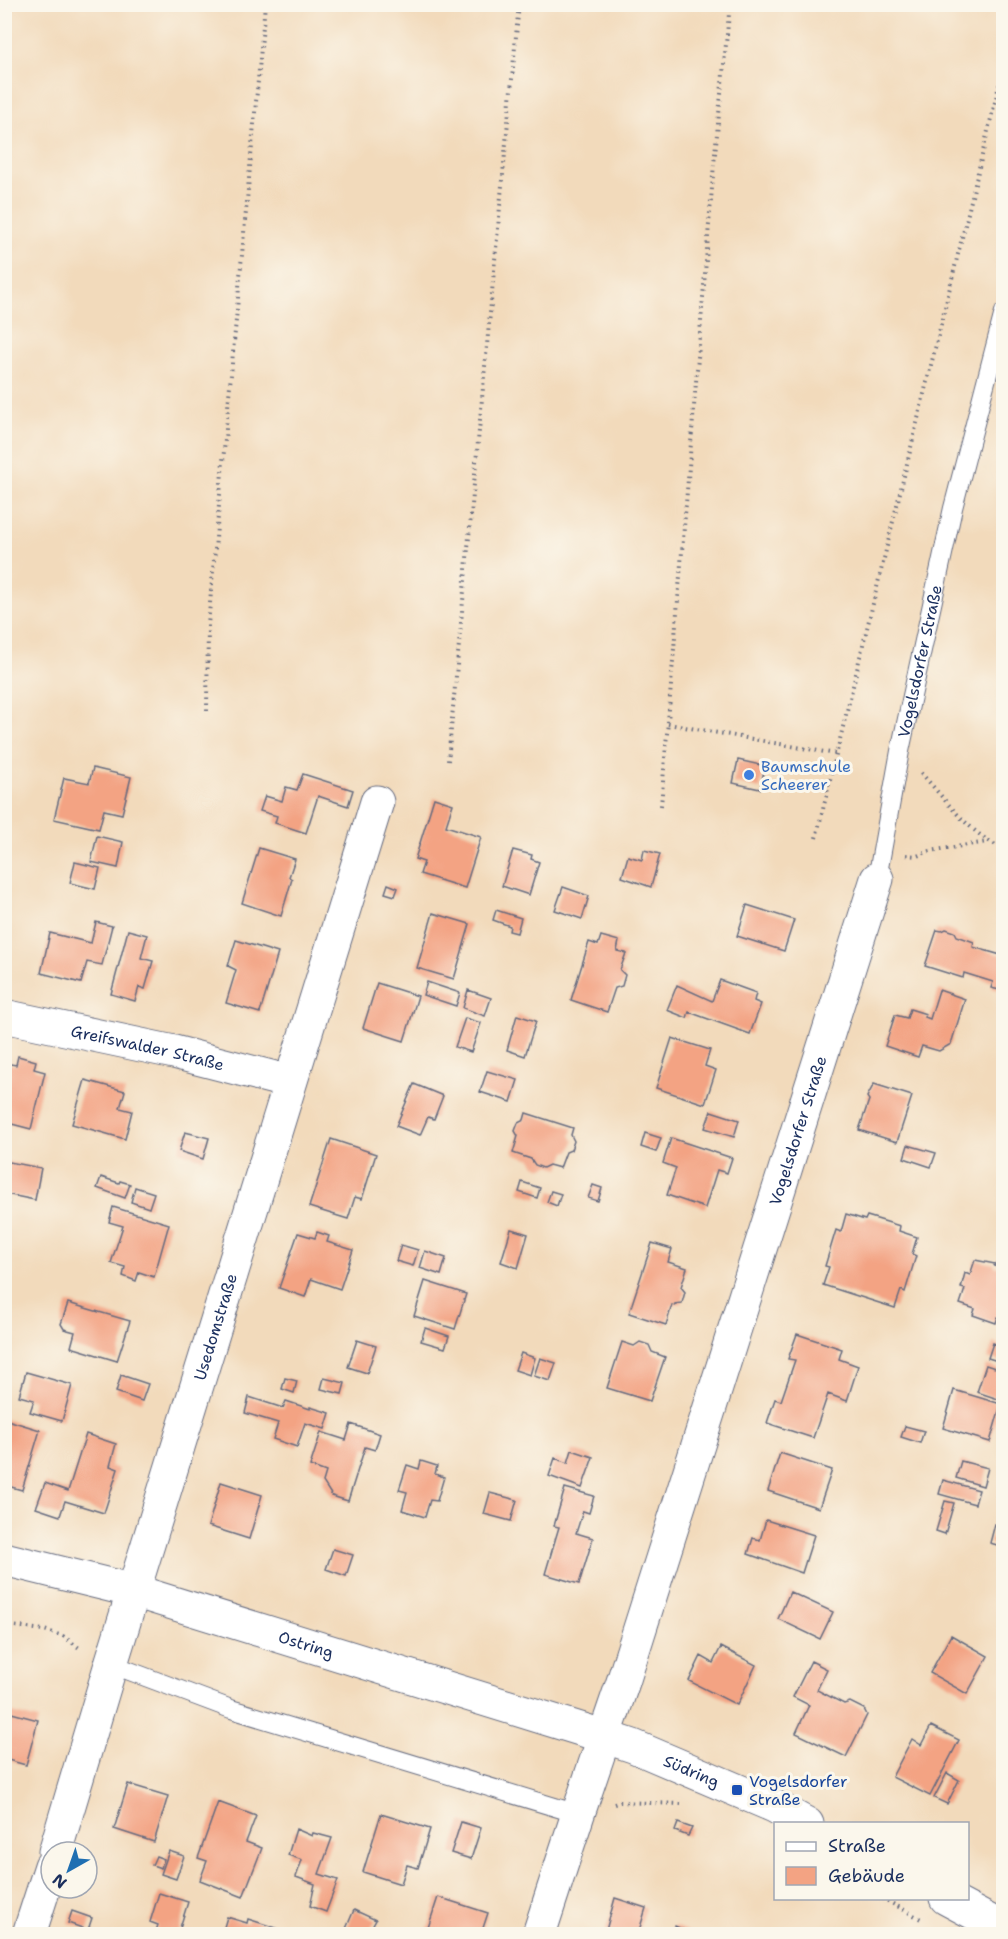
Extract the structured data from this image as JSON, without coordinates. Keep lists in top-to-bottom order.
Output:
{
  "streets": {
    "street": [
      "Vogelsdorfer Straße",
      "Greifswalder Straße",
      "Usedomstraße",
      "Ostring",
      "Südring"
    ]
  },
  "crossings": [
    ["Vogelsdorfer Straße", "Ostring"],
    ["Vogelsdorfer Straße", "Südring"],
    ["Greifswalder Straße", "Usedomstraße"],
    ["Usedomstraße", "Ostring"],
    ["Ostring", "Südring"]
  ],
  "places": {
    "other": ["Baumschule Scheerer"],
    "transit": ["Vogelsdorfer Straße"]
  },
  "legend": ["Straße", "Gebäude"],
  "north": "bottom left"
}
